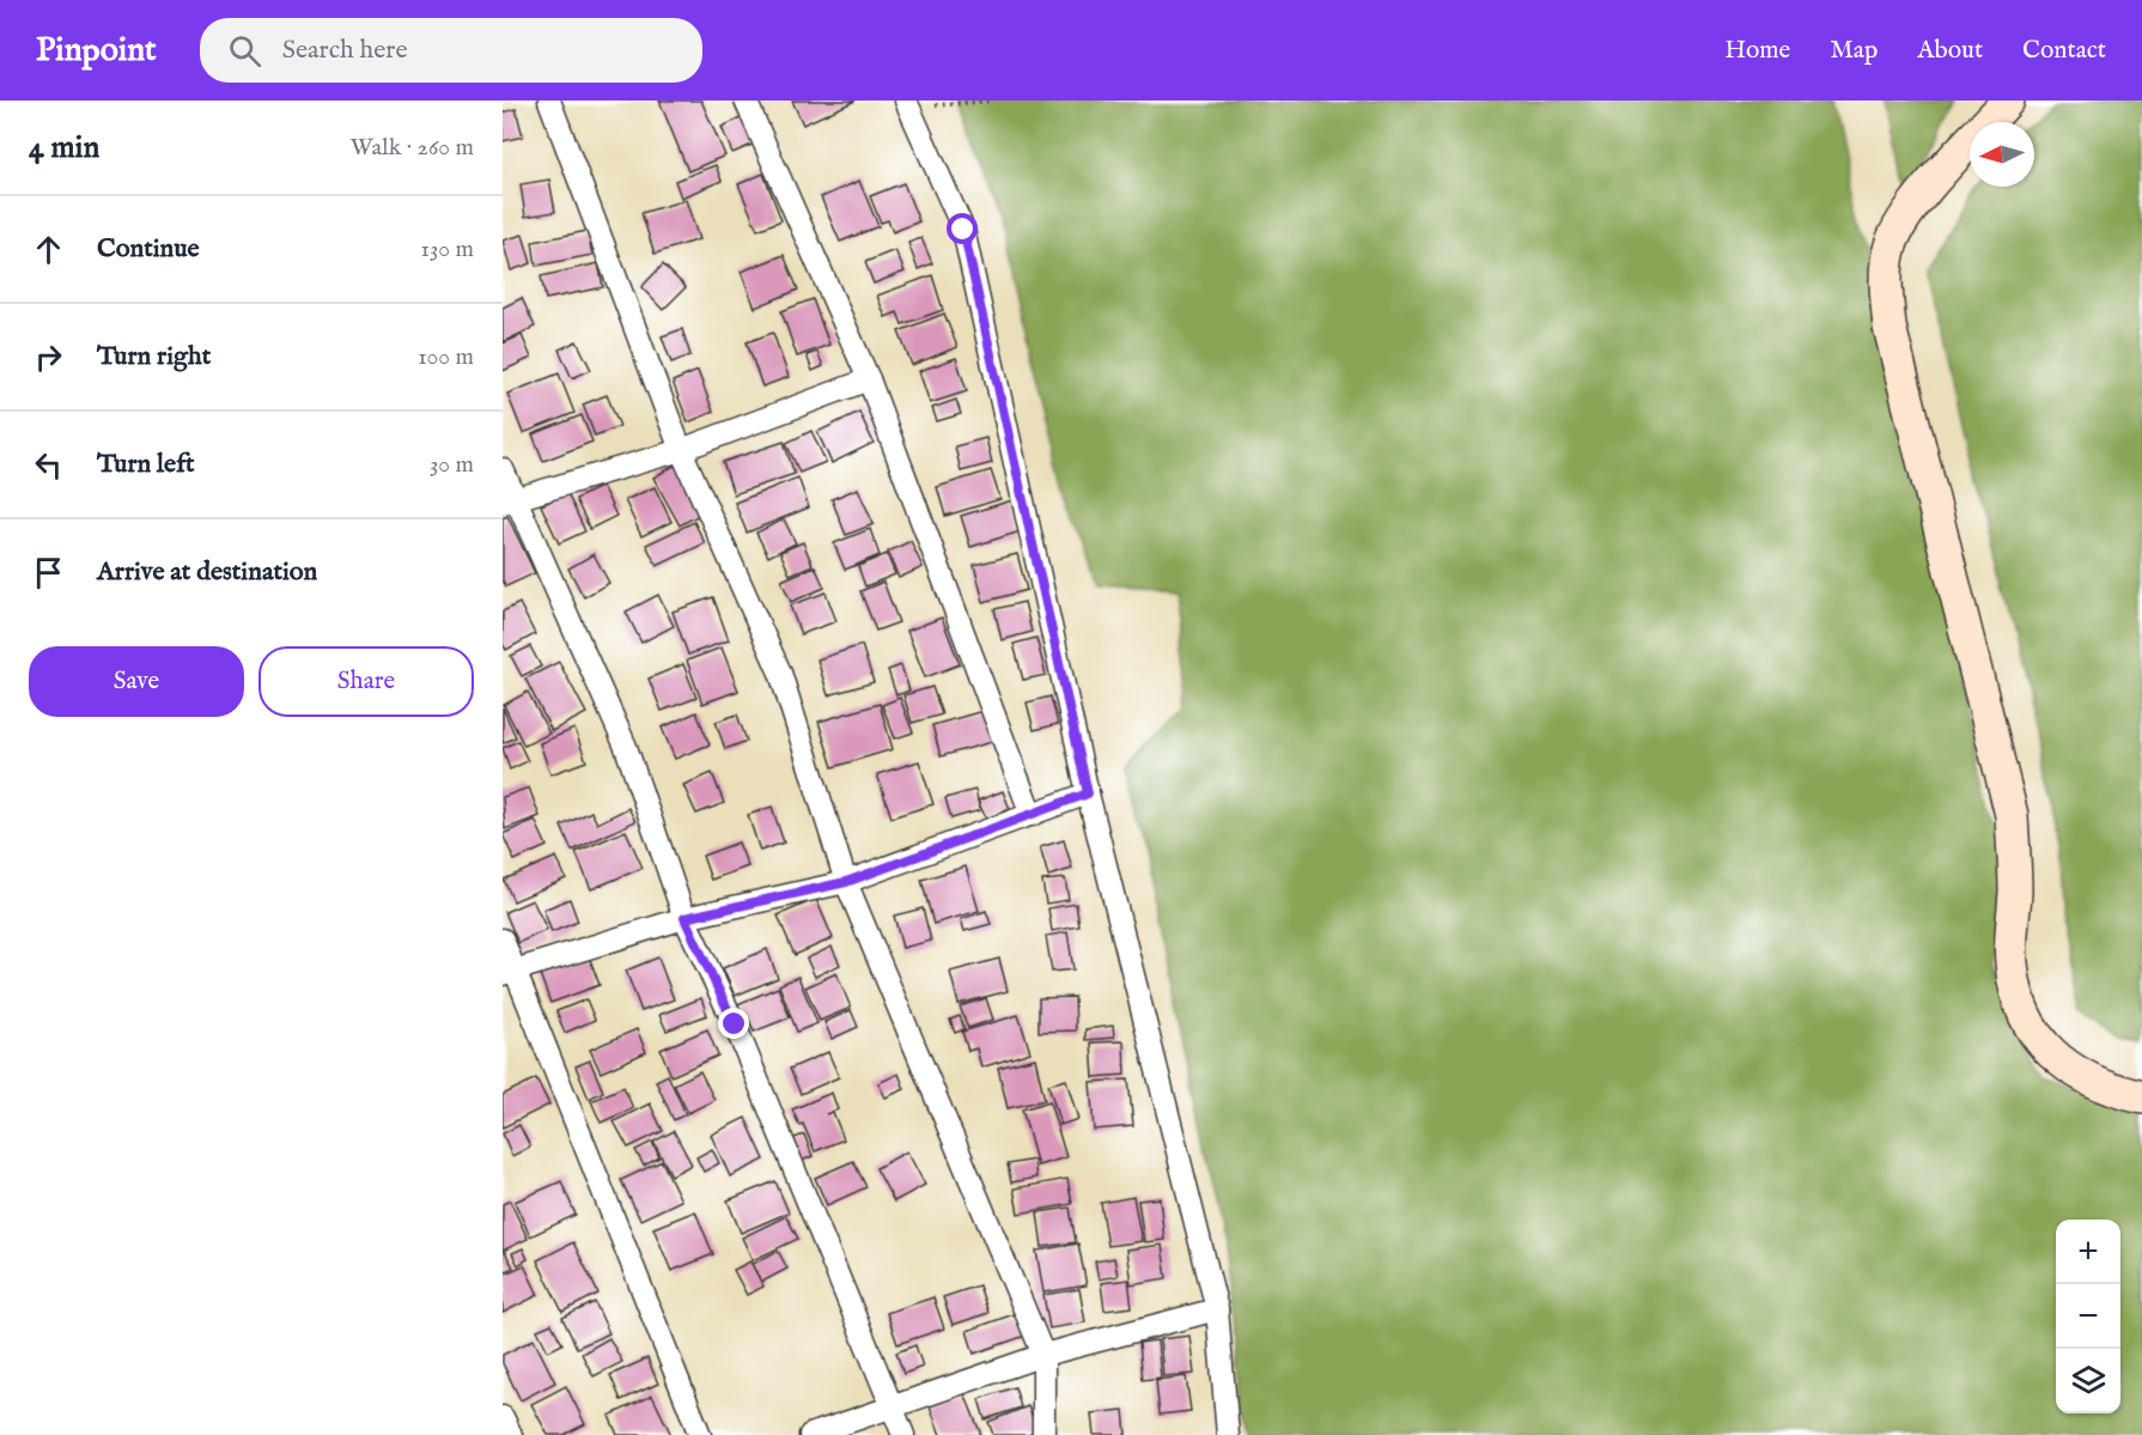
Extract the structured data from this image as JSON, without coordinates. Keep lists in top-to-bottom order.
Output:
{
  "north": "left",
  "page": {
    "header": "Pinpoint",
    "search": "Search here",
    "nav": [
      "Home",
      "Map",
      "About",
      "Contact"
    ],
    "heading": ["4 min", "Walk · 260 m"],
    "list": [
      ["Continue", "130 m"],
      ["Turn right", "100 m"],
      ["Turn left", "30 m"],
      "Arrive at destination"
    ],
    "buttons": ["Save", "Share"],
    "map_buttons": ["+", "−"]
  }
}
